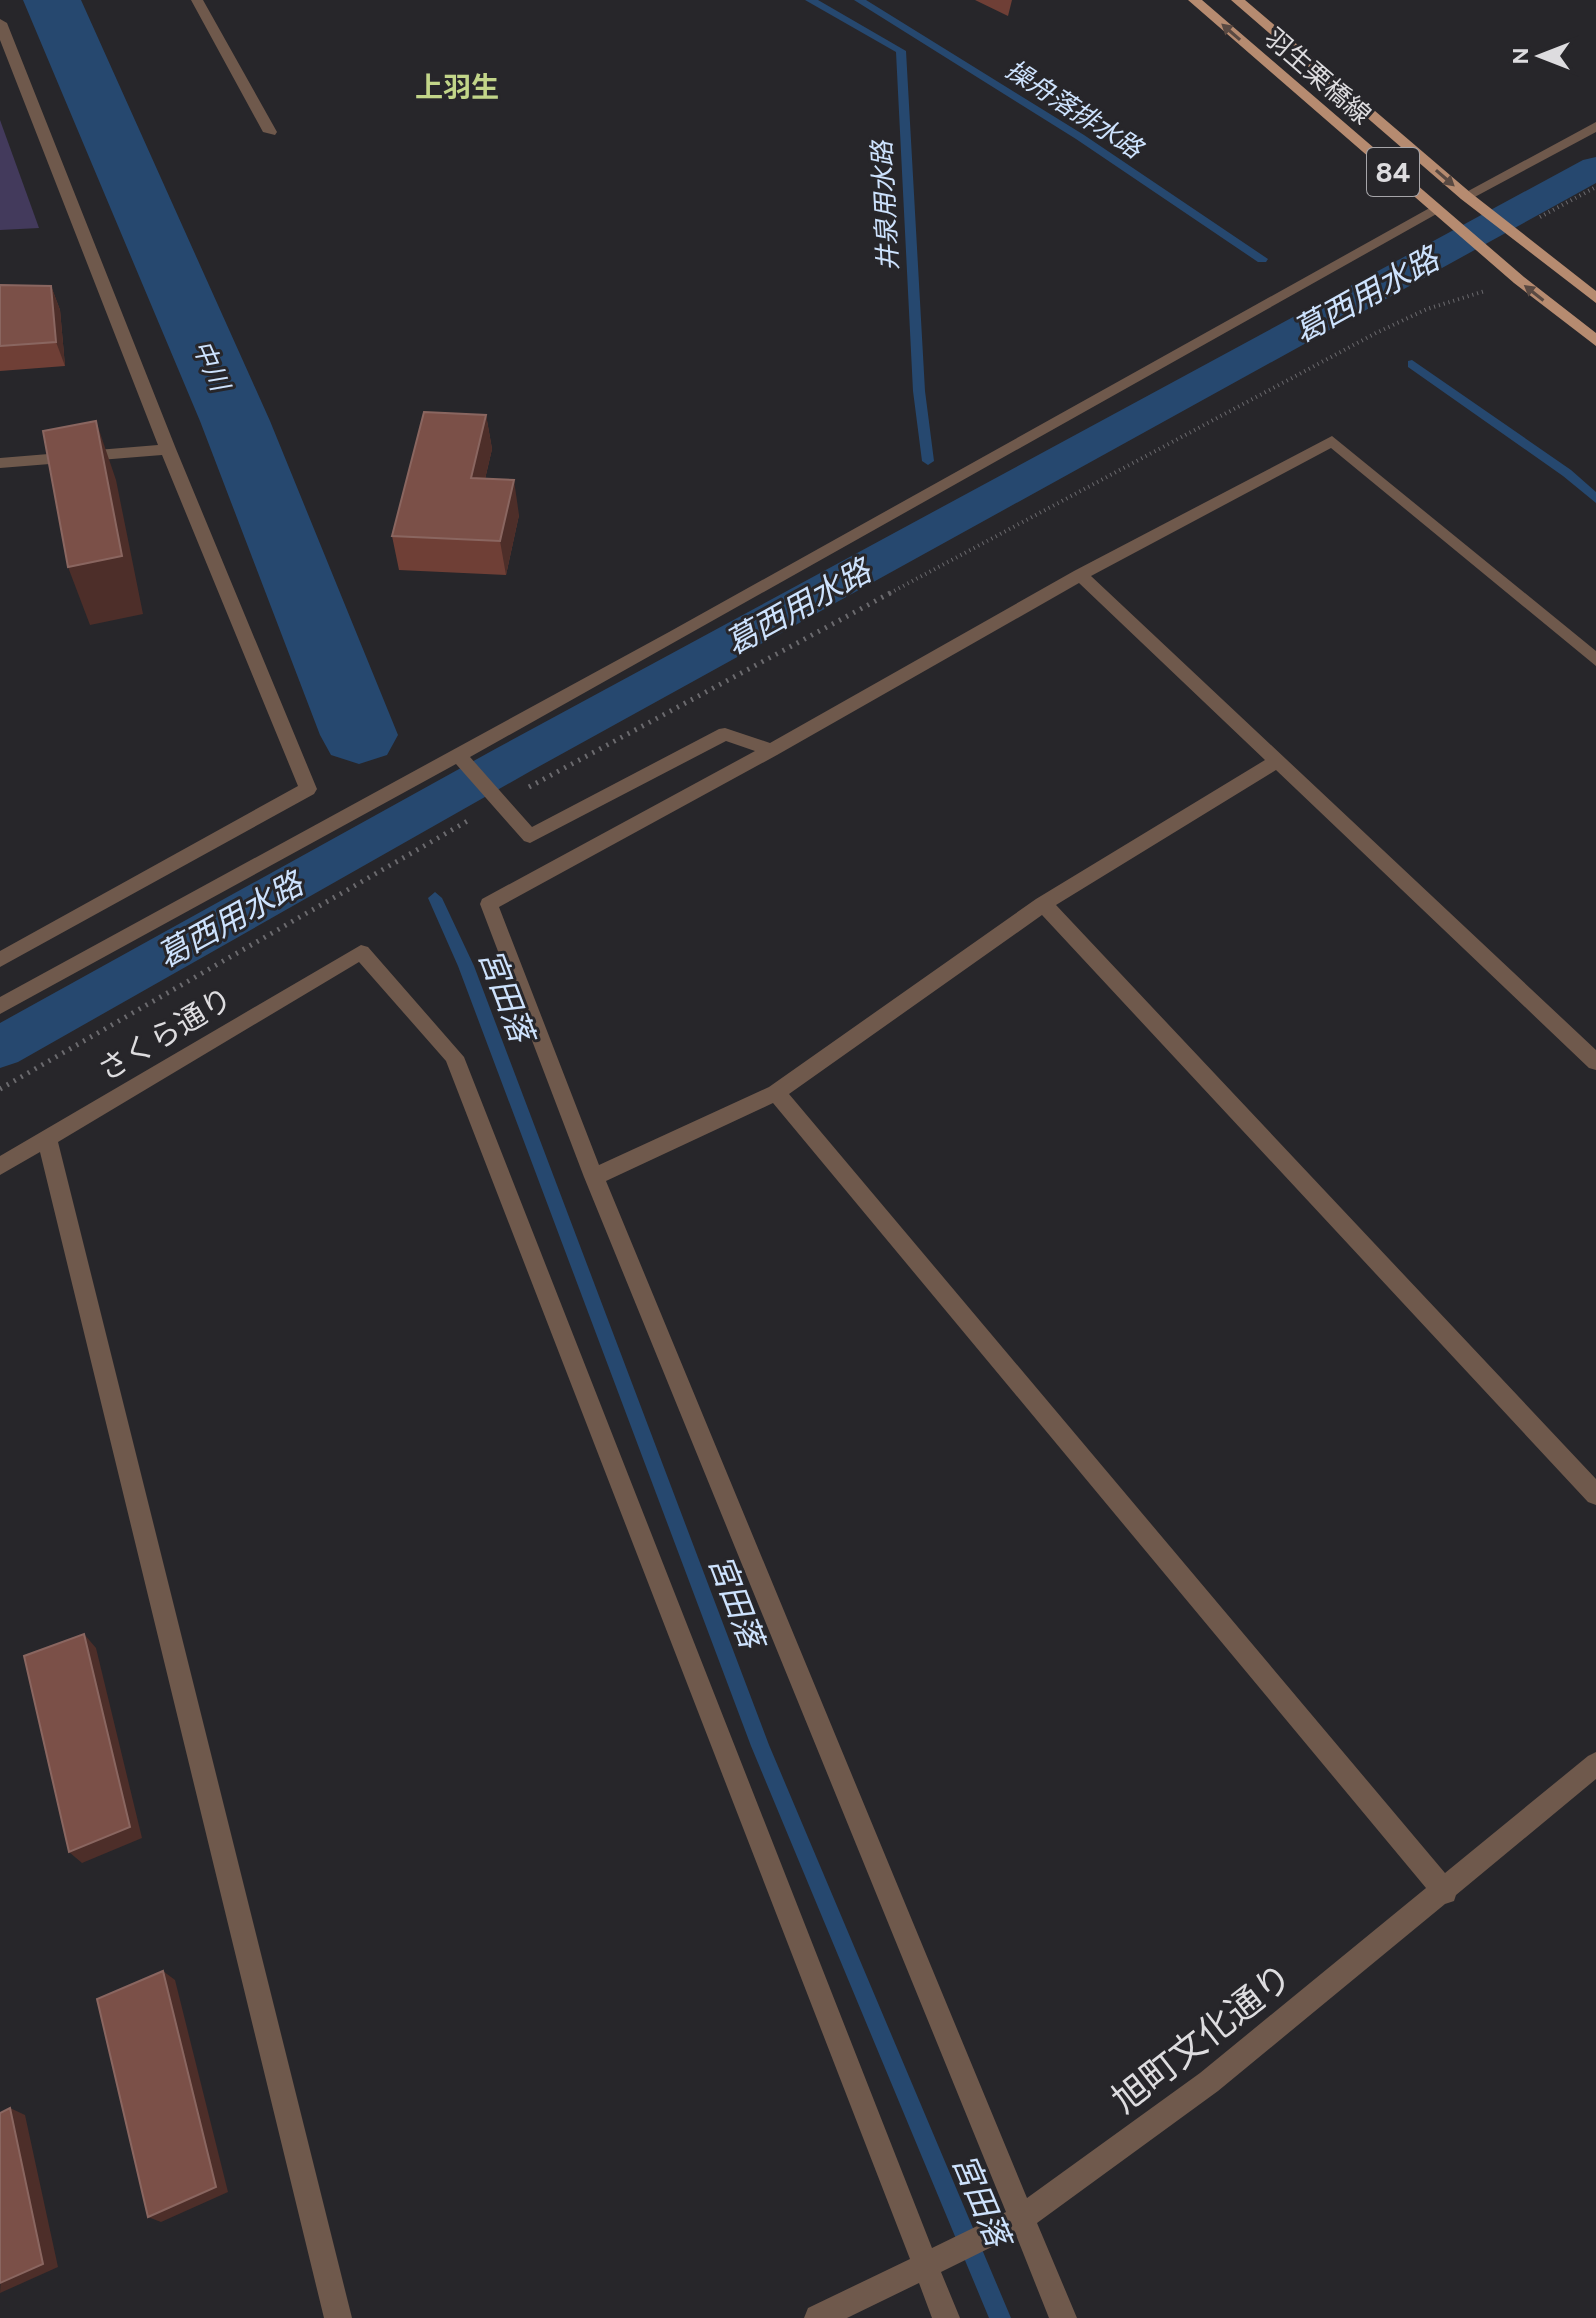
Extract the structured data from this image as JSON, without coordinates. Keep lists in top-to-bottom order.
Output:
{
  "streets": {
    "main road": ["羽生栗橋線", "84"],
    "street": ["さくら通り", "旭町文化通り"]
  },
  "crossings": [
    ["さくら通り", "旭町文化通り"]
  ],
  "districts": ["上羽生"],
  "water": [
    "操舟落排水路",
    "井泉用水路",
    "葛西用水路",
    "中川",
    "宮田落"
  ],
  "north": "left"
}
